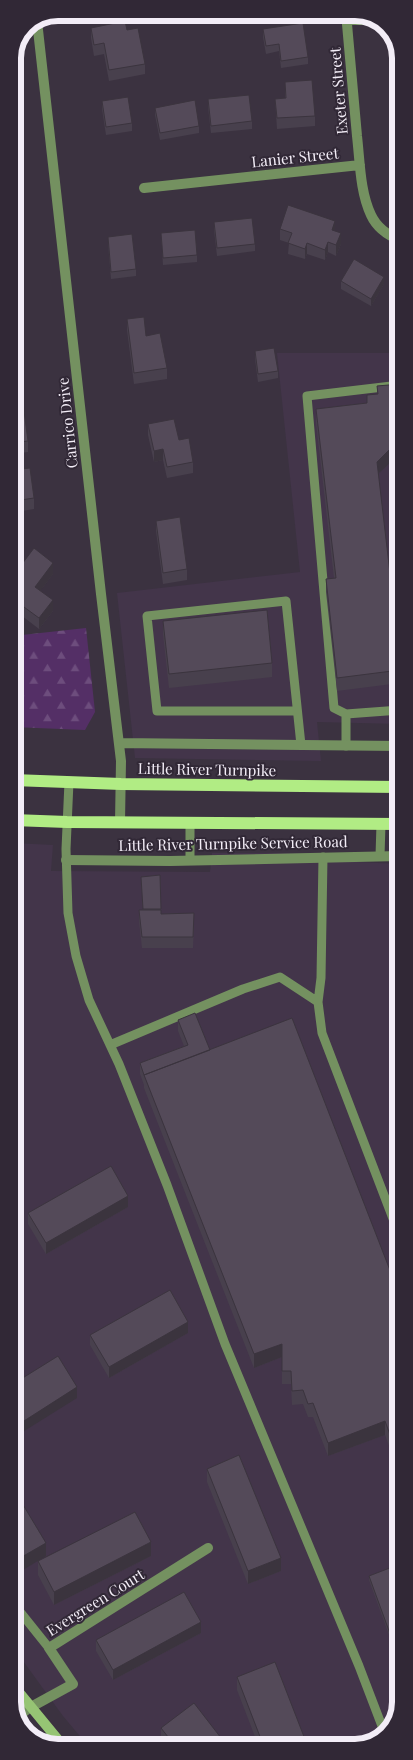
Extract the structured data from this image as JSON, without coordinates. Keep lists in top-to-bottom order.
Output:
{
  "streets": {
    "main road": ["Little River Turnpike"],
    "street": [
      "Exeter Street",
      "Lanier Street",
      "Carrico Drive",
      "Little River Turnpike Service Road",
      "Evergreen Court"
    ]
  },
  "crossings": [
    ["Exeter Street", "Lanier Street"],
    ["Carrico Drive", "Little River Turnpike"]
  ]
}
